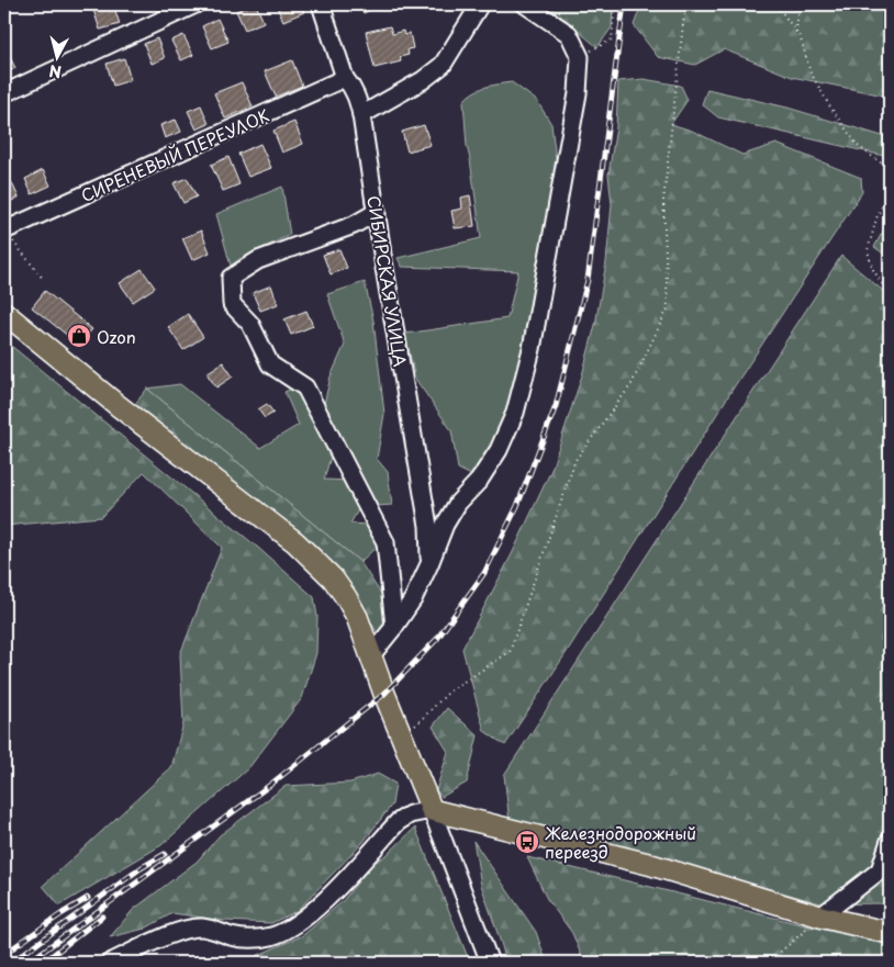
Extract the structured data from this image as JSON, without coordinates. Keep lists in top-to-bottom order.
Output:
{
  "streets": {
    "street": ["СИРЕНЕВЫЙ ПЕРЕУЛОК", "СИБИРСКАЯ УЛИЦА"]
  },
  "crossings": [
    ["СИРЕНЕВЫЙ ПЕРЕУЛОК", "СИБИРСКАЯ УЛИЦА"]
  ],
  "places": {
    "shop": ["Ozon"],
    "bus stop": ["Железнодорожный переезд"]
  },
  "north": "bottom"
}
